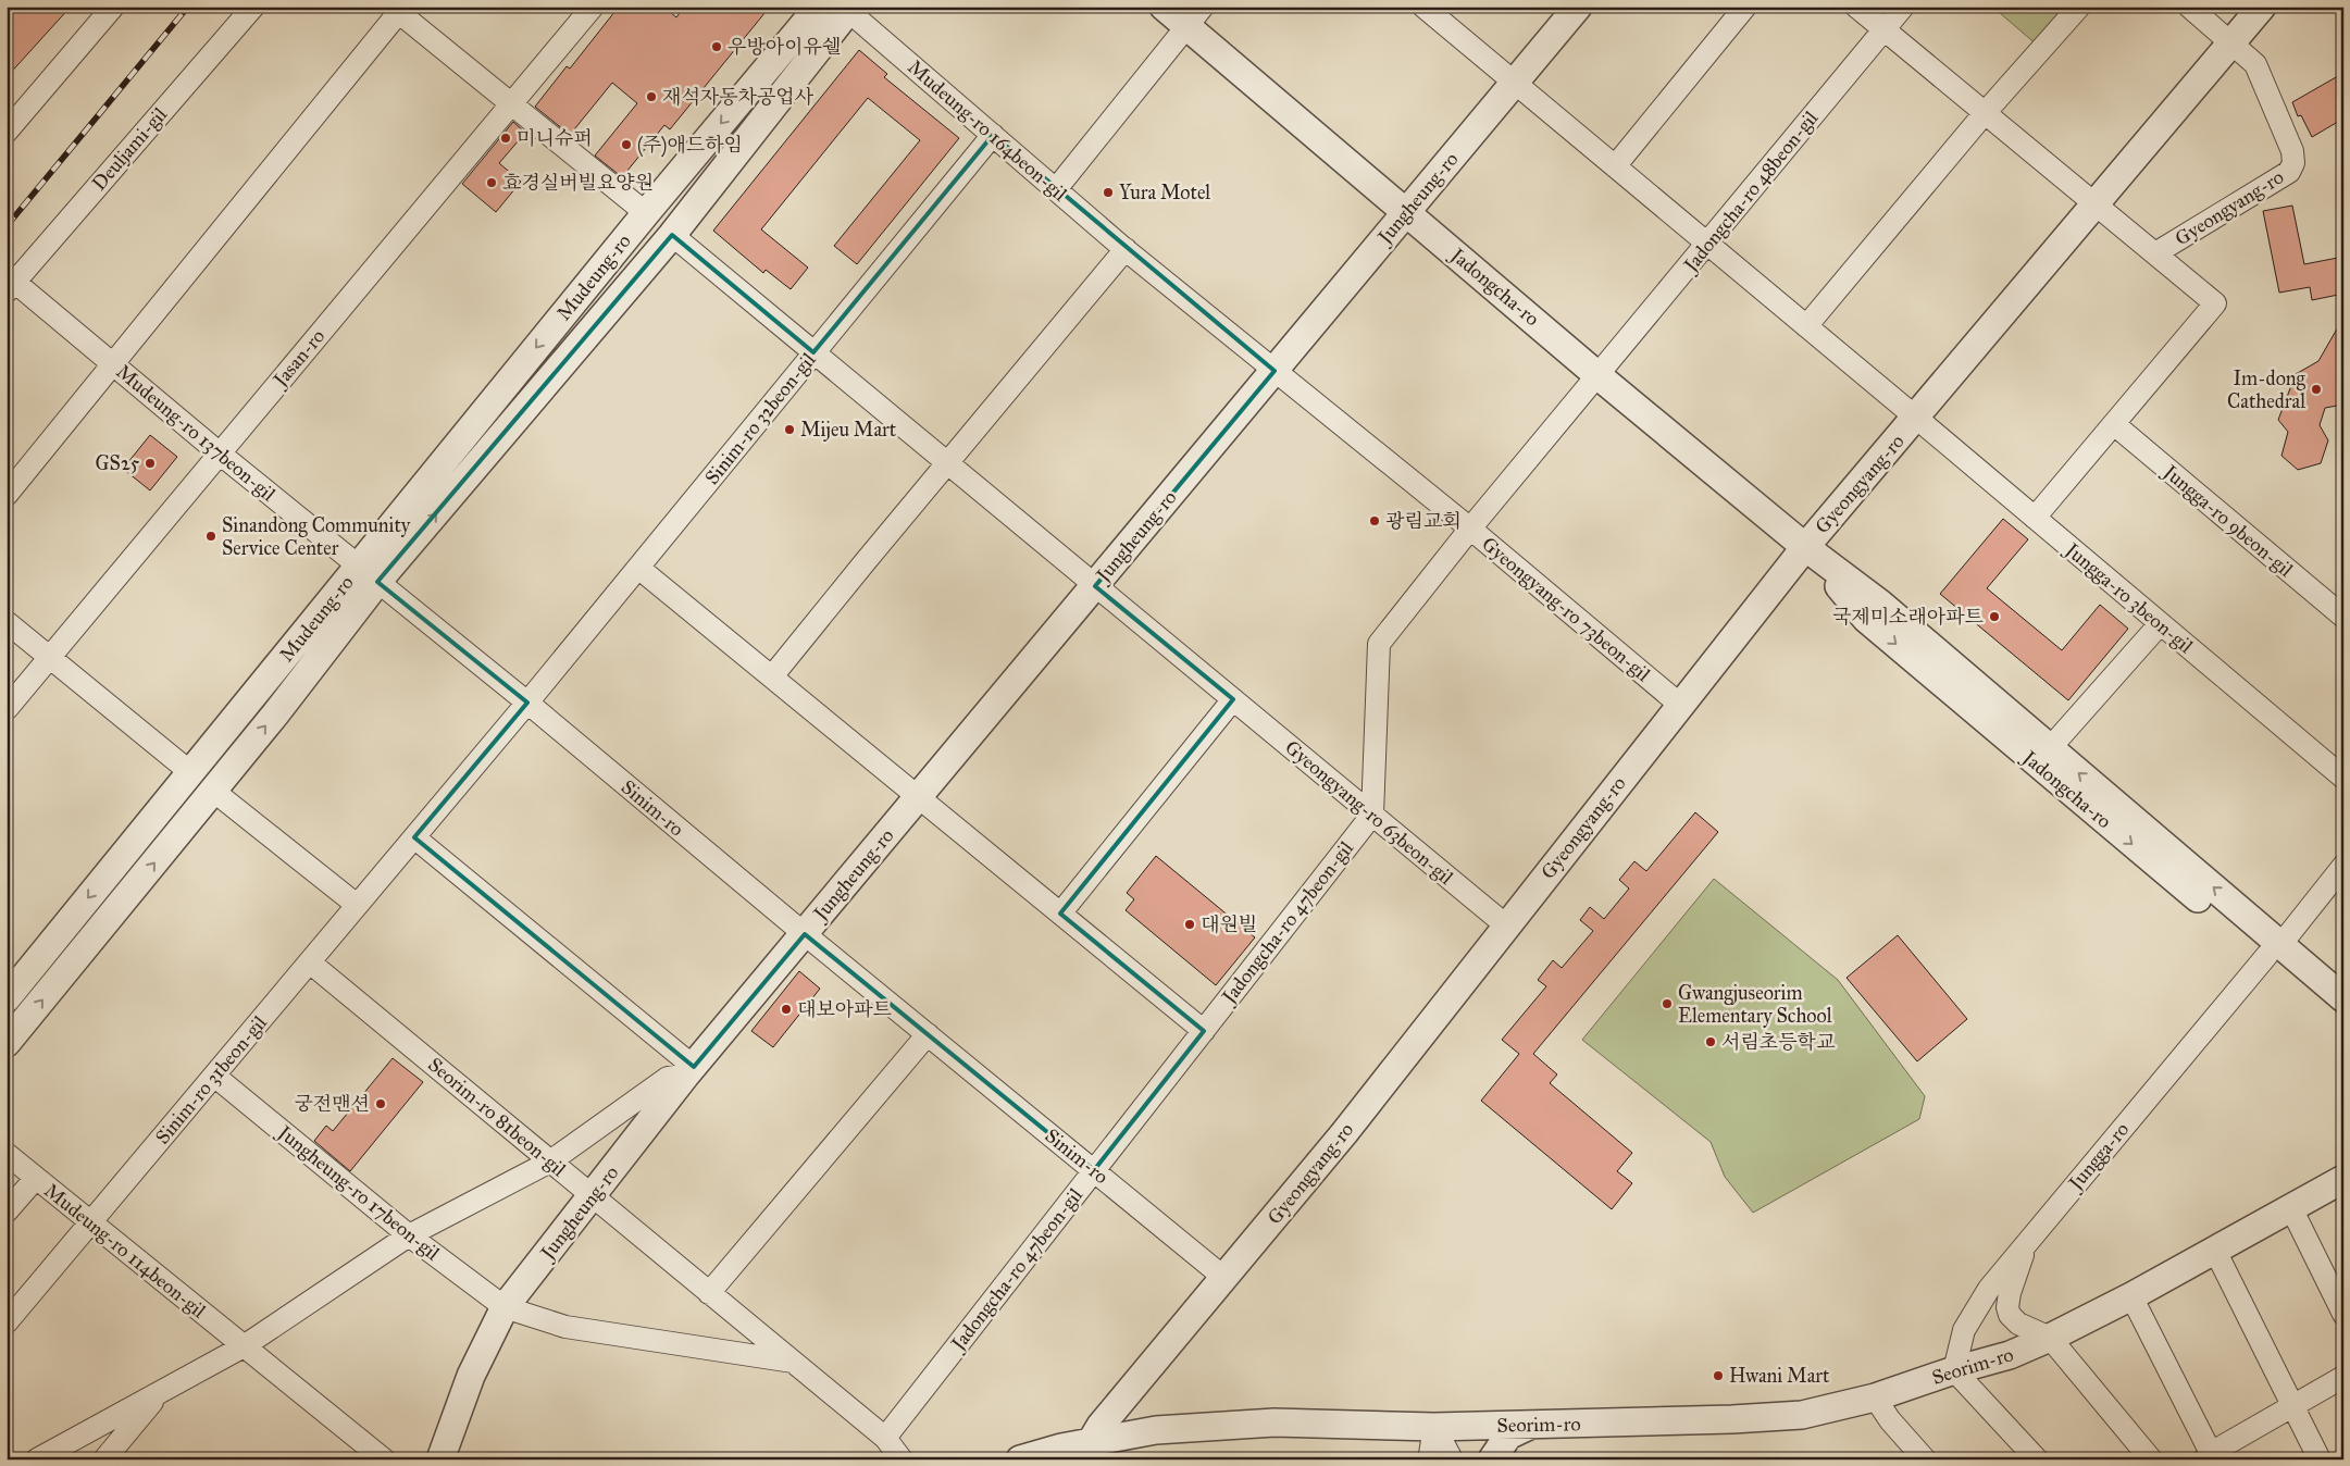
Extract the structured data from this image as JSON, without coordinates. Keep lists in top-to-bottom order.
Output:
{
  "streets": {
    "street": [
      "Mudeung-ro 164beon-gil",
      "Deuljami-gil",
      "Jadongcha-ro 48beon-gil",
      "Jungheung-ro",
      "Gyeongyang-ro",
      "Mudeung-ro",
      "Jadongcha-ro",
      "Jasan-ro",
      "Sinim-ro 32beon-gil",
      "Mudeung-ro 137beon-gil",
      "Jungga-ro 9beon-gil",
      "Jungga-ro 3beon-gil",
      "Gyeongyang-ro 73beon-gil",
      "Sinim-ro",
      "Gyeongyang-ro 63beon-gil",
      "Jadongcha-ro 47beon-gil",
      "Sinim-ro 31beon-gil",
      "Seorim-ro 81beon-gil",
      "Jungga-ro",
      "Jungheung-ro 17beon-gil",
      "Mudeung-ro 114beon-gil",
      "Seorim-ro"
    ]
  },
  "crossings": [
    ["Mudeung-ro 164beon-gil", "Jungheung-ro"],
    ["Mudeung-ro 164beon-gil", "Mudeung-ro"],
    ["Mudeung-ro 164beon-gil", "Sinim-ro 32beon-gil"],
    ["Mudeung-ro 164beon-gil", "Gyeongyang-ro 73beon-gil"],
    ["Deuljami-gil", "Mudeung-ro 137beon-gil"],
    ["Jadongcha-ro 48beon-gil", "Jadongcha-ro"],
    ["Jadongcha-ro 48beon-gil", "Jungga-ro 3beon-gil"],
    ["Jungheung-ro", "Jadongcha-ro"],
    ["Jungheung-ro", "Jungga-ro 3beon-gil"],
    ["Jungheung-ro", "Gyeongyang-ro 73beon-gil"],
    ["Jungheung-ro", "Sinim-ro"],
    ["Jungheung-ro", "Gyeongyang-ro 63beon-gil"],
    ["Jungheung-ro", "Seorim-ro 81beon-gil"],
    ["Jungheung-ro", "Jungheung-ro 17beon-gil"],
    ["Gyeongyang-ro", "Jadongcha-ro"],
    ["Gyeongyang-ro", "Jungga-ro 9beon-gil"],
    ["Gyeongyang-ro", "Jungga-ro 3beon-gil"],
    ["Gyeongyang-ro", "Gyeongyang-ro 73beon-gil"],
    ["Gyeongyang-ro", "Sinim-ro"],
    ["Gyeongyang-ro", "Gyeongyang-ro 63beon-gil"],
    ["Gyeongyang-ro", "Seorim-ro"],
    ["Mudeung-ro", "Mudeung-ro 137beon-gil"],
    ["Mudeung-ro", "Sinim-ro"],
    ["Mudeung-ro", "Gyeongyang-ro 63beon-gil"],
    ["Jadongcha-ro", "Jungga-ro"],
    ["Jasan-ro", "Mudeung-ro 137beon-gil"],
    ["Sinim-ro 32beon-gil", "Sinim-ro"],
    ["Sinim-ro 32beon-gil", "Gyeongyang-ro 63beon-gil"],
    ["Sinim-ro 32beon-gil", "Sinim-ro 31beon-gil"],
    ["Mudeung-ro 137beon-gil", "Sinim-ro"],
    ["Sinim-ro", "Jadongcha-ro 47beon-gil"],
    ["Sinim-ro", "Sinim-ro 31beon-gil"],
    ["Gyeongyang-ro 63beon-gil", "Jadongcha-ro 47beon-gil"],
    ["Jadongcha-ro 47beon-gil", "Seorim-ro 81beon-gil"],
    ["Sinim-ro 31beon-gil", "Seorim-ro 81beon-gil"],
    ["Sinim-ro 31beon-gil", "Jungheung-ro 17beon-gil"],
    ["Sinim-ro 31beon-gil", "Mudeung-ro 114beon-gil"],
    ["Jungga-ro", "Seorim-ro"]
  ],
  "places": [
    "우방아이유쉘",
    "재석자동차공업사",
    "미니슈퍼",
    "(주)애드하임",
    "효경실버빌요양원",
    "Yura Motel",
    "Im-dong Cathedral",
    "Mijeu Mart",
    "GS25",
    "광림교회",
    "Sinandong Community Service Center",
    "국제미소래아파트",
    "대원빌",
    "Gwangjuseorim Elementary School",
    "대보아파트",
    "서림초등학교",
    "궁전맨션",
    "Hwani Mart"
  ]
}
